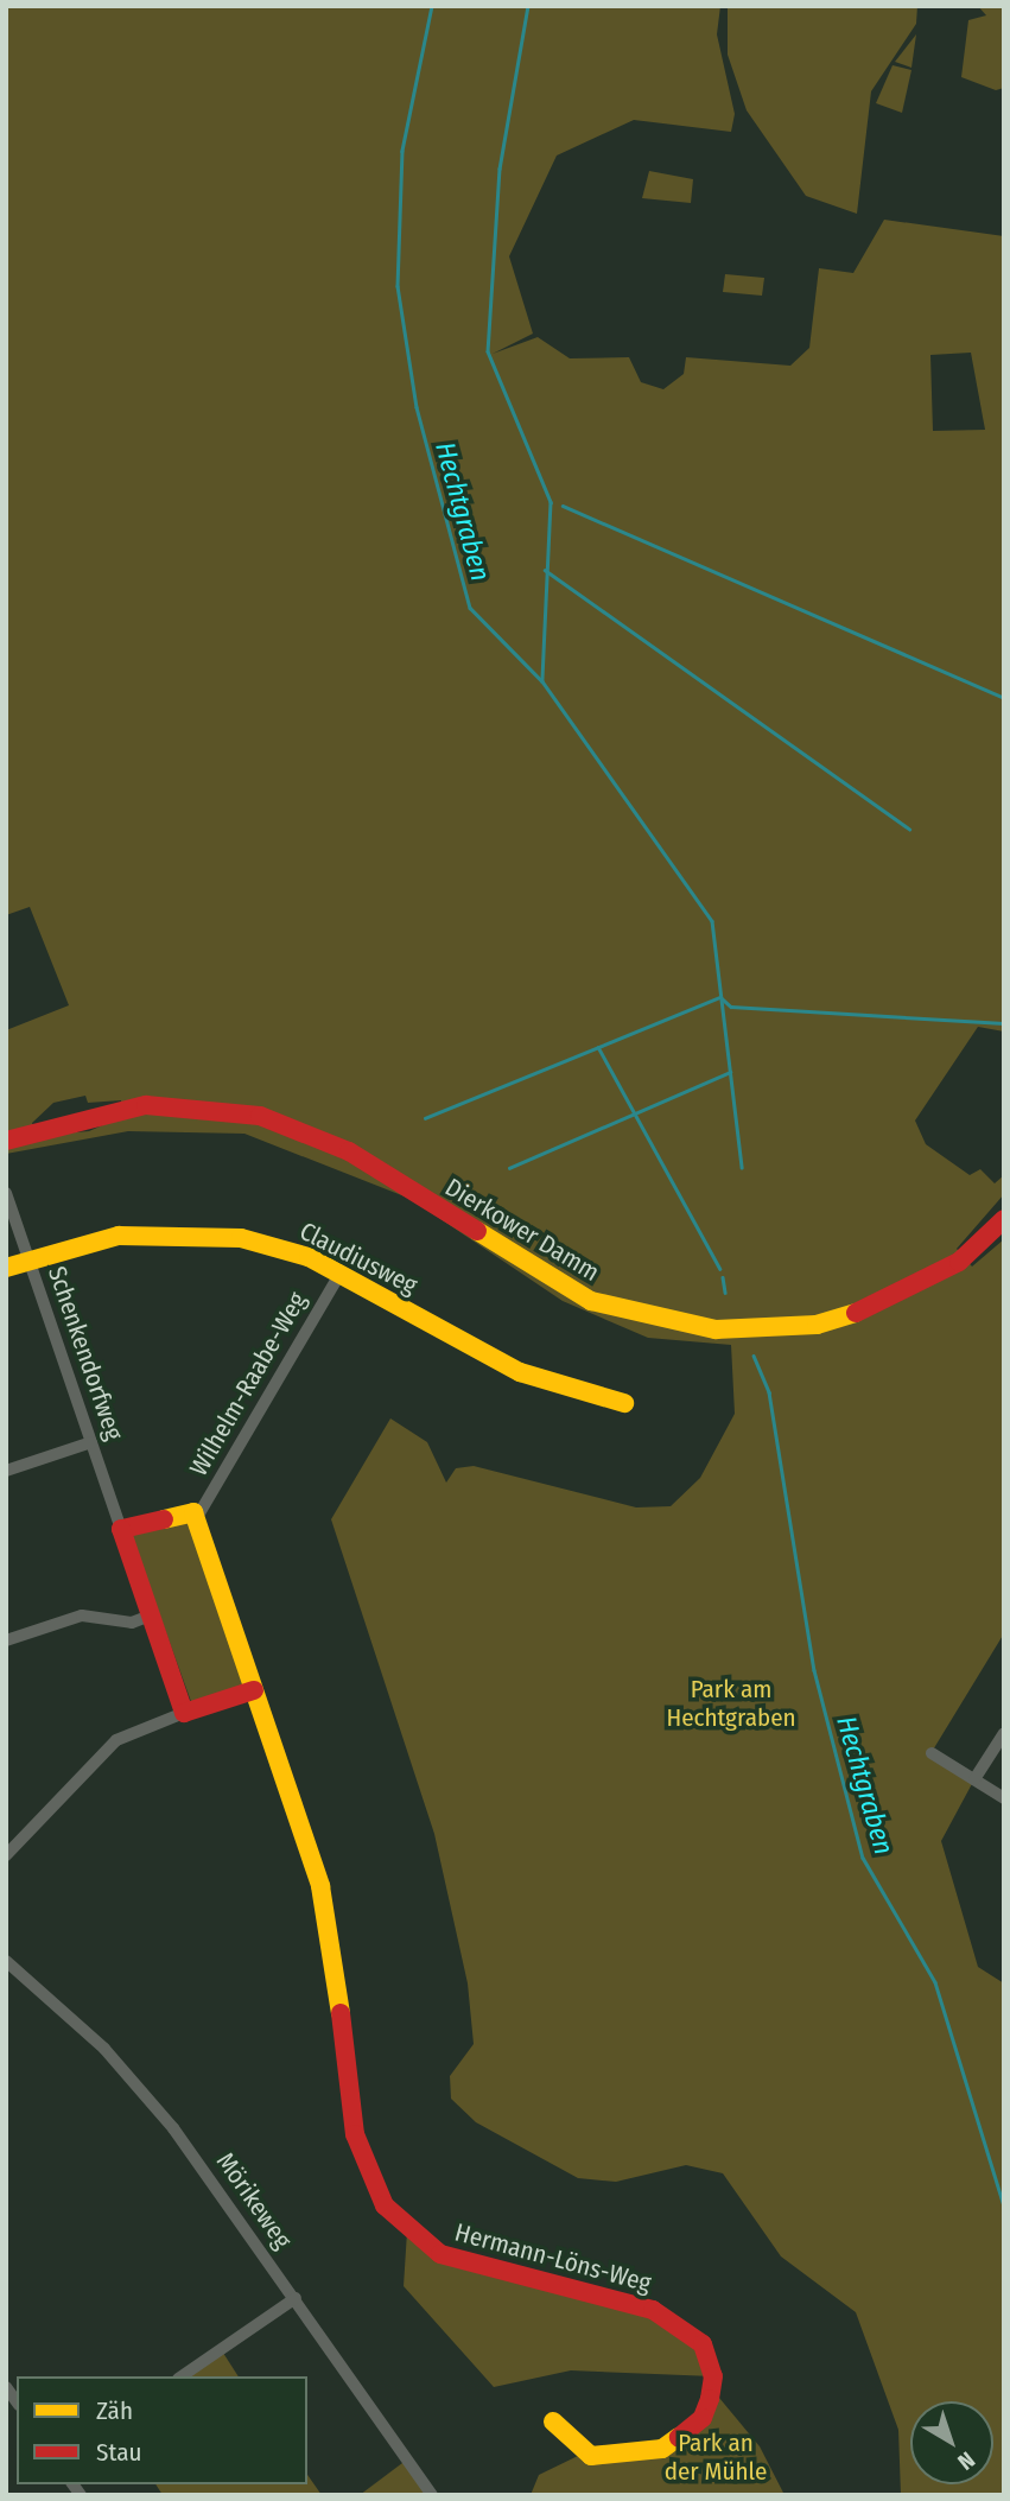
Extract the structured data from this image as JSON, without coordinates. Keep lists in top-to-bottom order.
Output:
{
  "streets": {
    "street": [
      "Dierkower Damm",
      "Claudiusweg",
      "Schenkendorfweg",
      "Wilhelm-Raabe-Weg",
      "Mörikeweg",
      "Hermann-Löns-Weg"
    ]
  },
  "crossings": [
    ["Claudiusweg", "Schenkendorfweg"],
    ["Claudiusweg", "Wilhelm-Raabe-Weg"]
  ],
  "water": ["Hechtgraben"],
  "parks": ["Park am Hechtgraben", "Park an der Mühle"],
  "legend": ["Zäh", "Stau"],
  "north": "bottom right"
}
